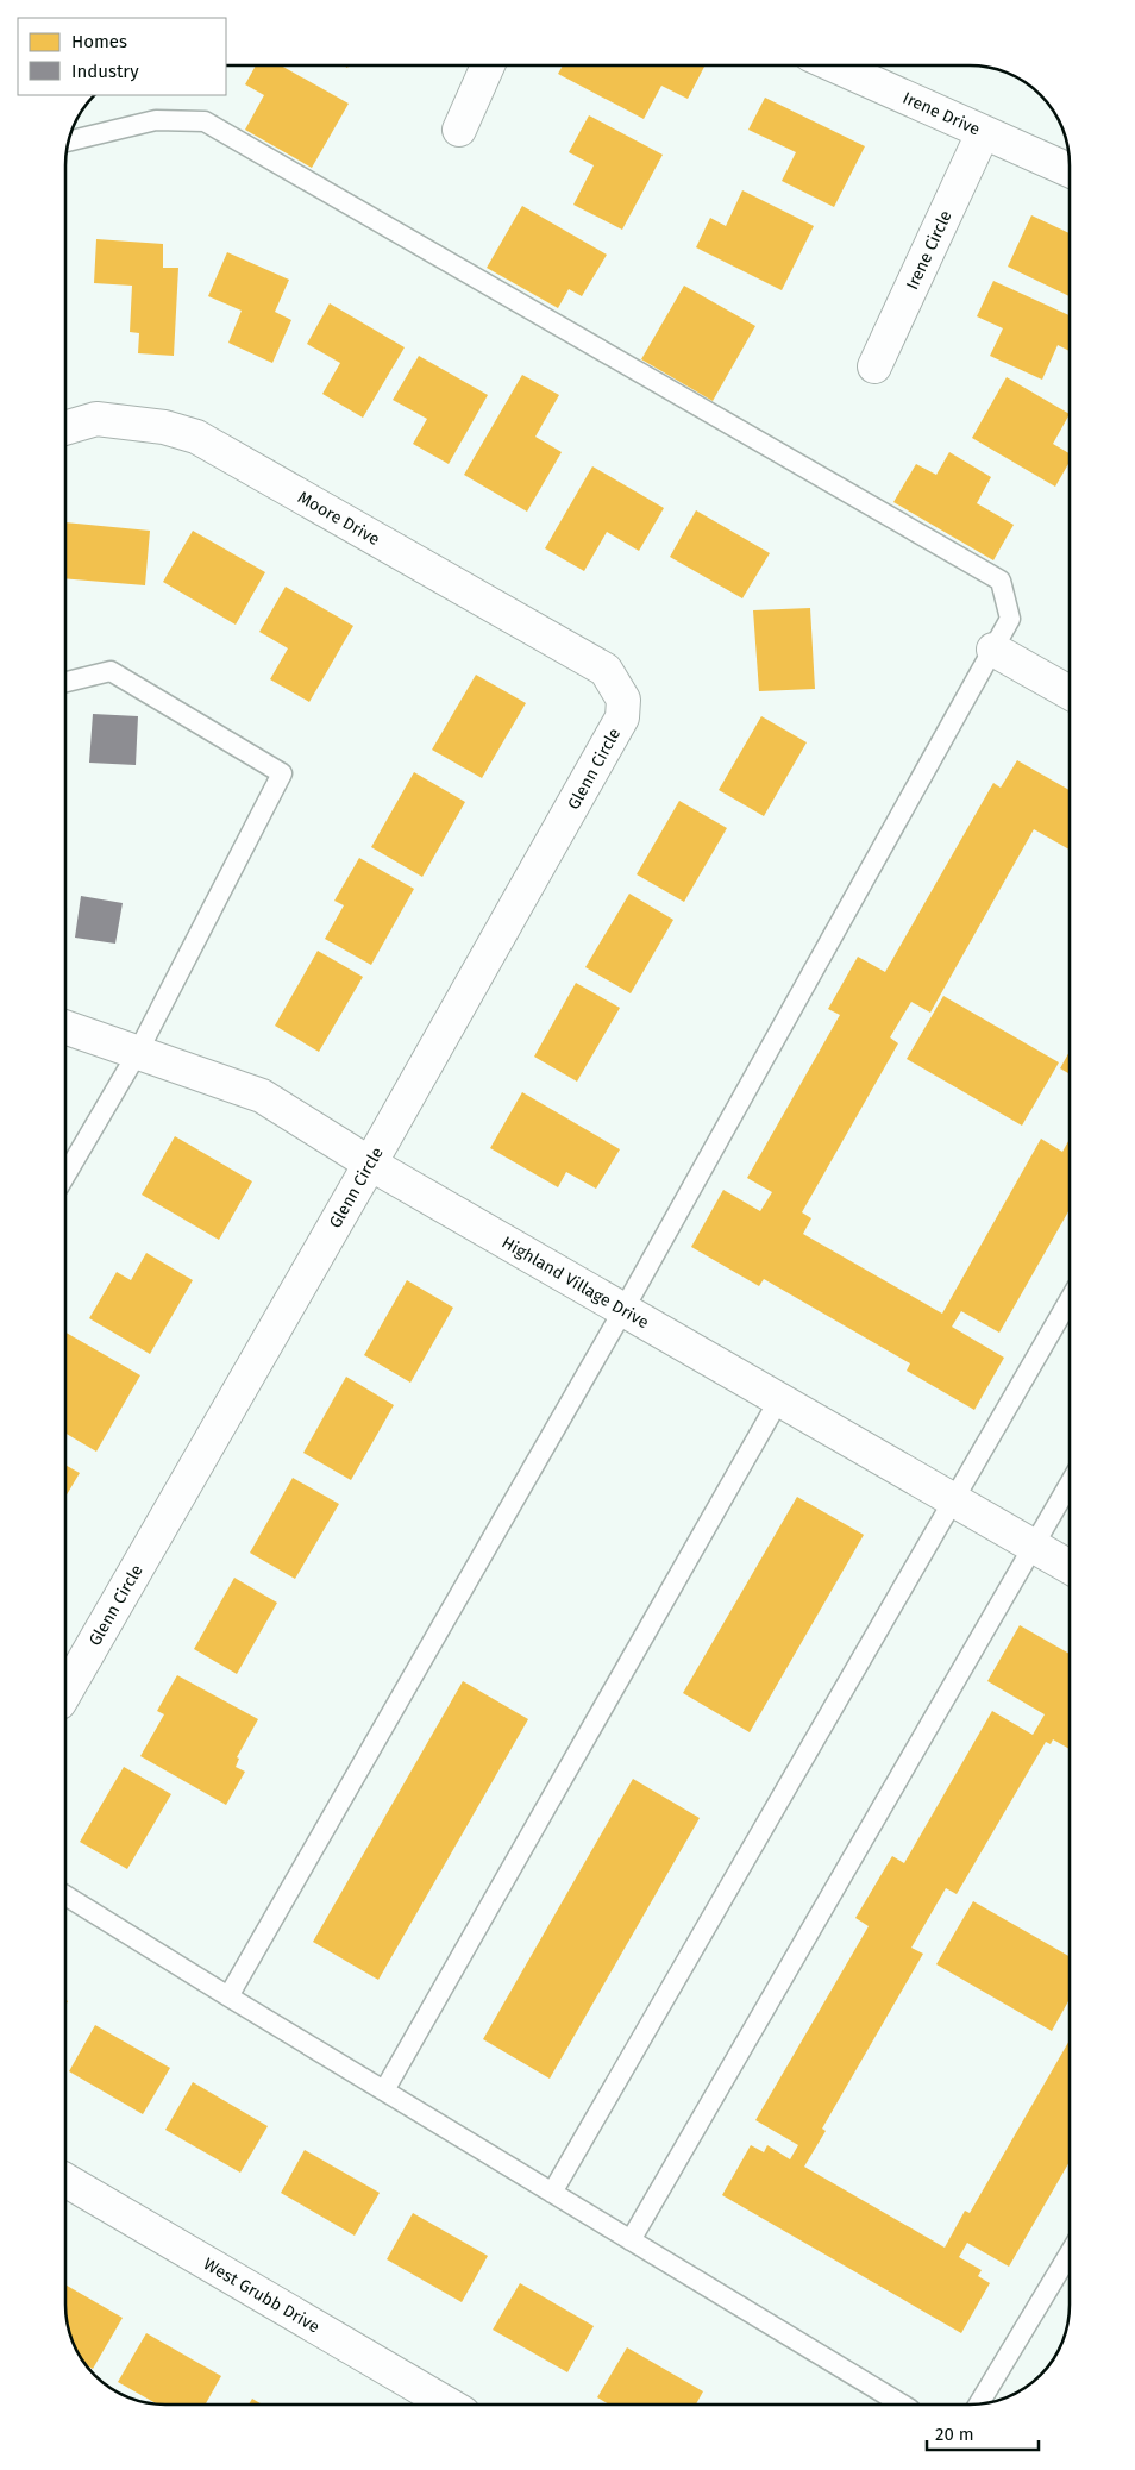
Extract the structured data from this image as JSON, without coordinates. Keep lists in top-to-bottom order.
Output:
{
  "streets": {
    "street": [
      "Irene Drive",
      "Irene Circle",
      "Moore Drive",
      "Glenn Circle",
      "Highland Village Drive",
      "West Grubb Drive"
    ]
  },
  "crossings": [
    ["Irene Drive", "Irene Circle"],
    ["Moore Drive", "Glenn Circle"],
    ["Glenn Circle", "Highland Village Drive"]
  ],
  "legend": ["Homes", "Industry"],
  "scale_bar": "20 m"
}
